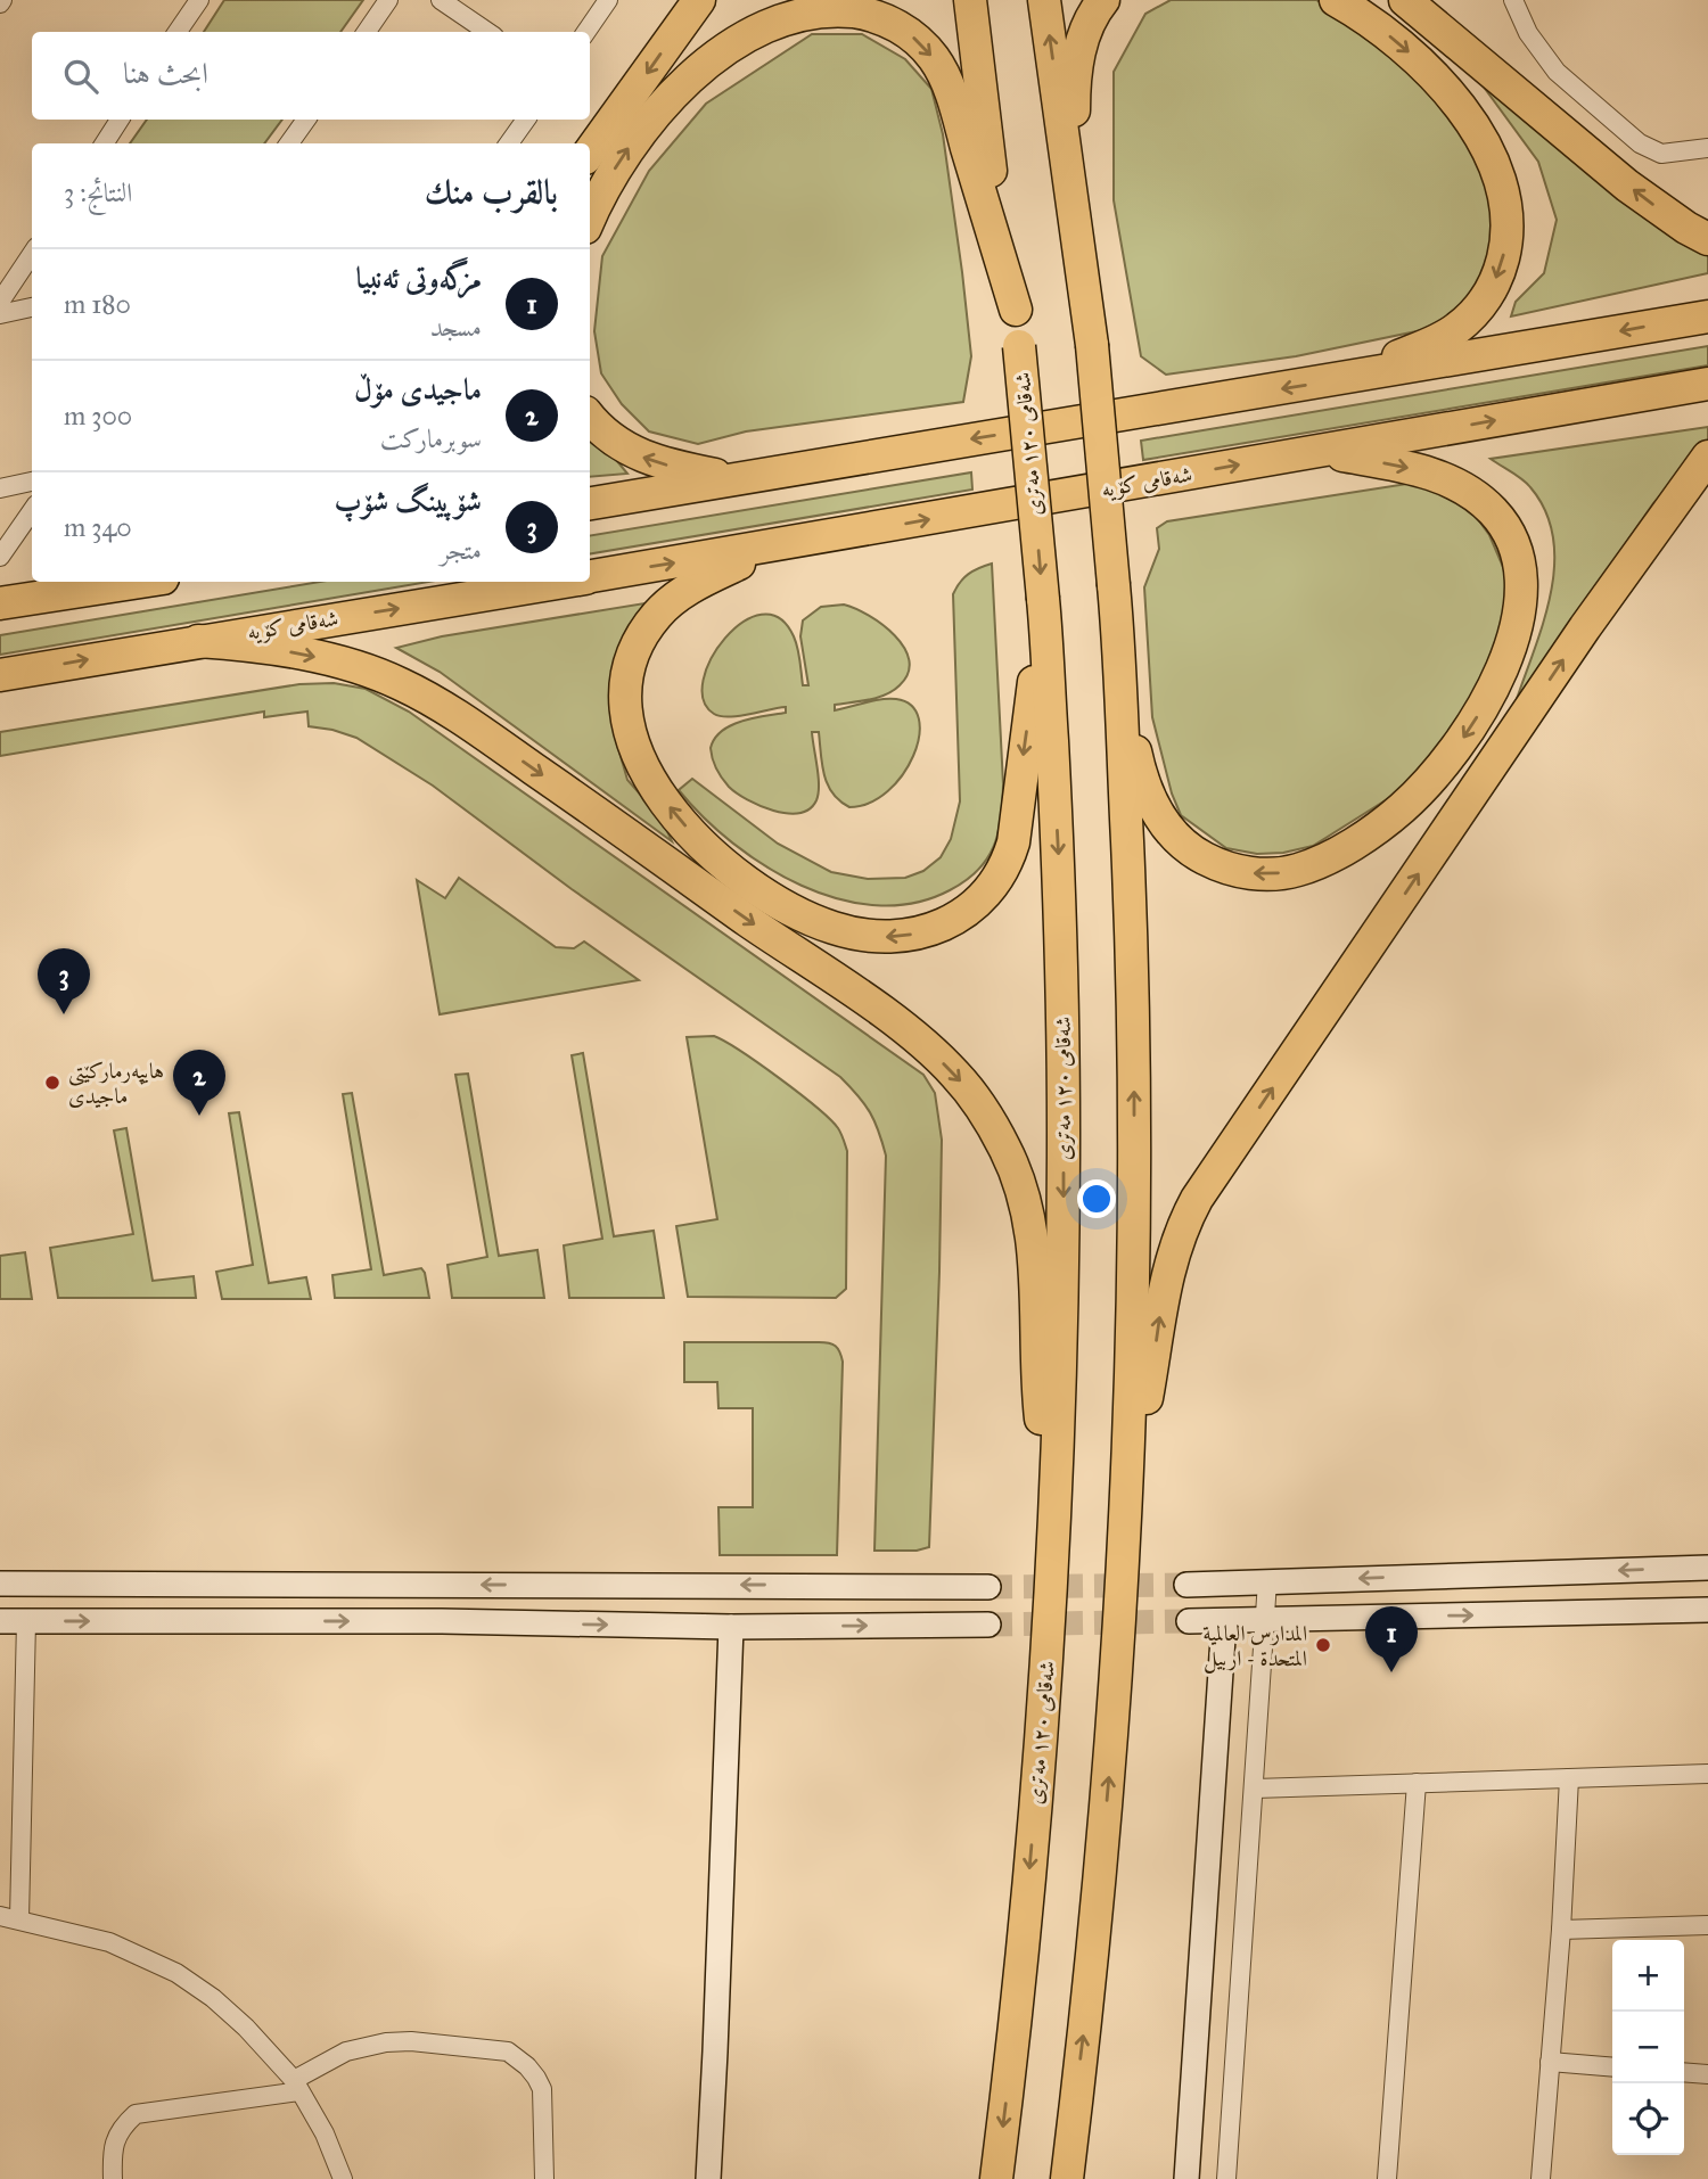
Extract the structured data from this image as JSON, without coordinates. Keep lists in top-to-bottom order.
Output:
{
  "streets": {
    "highway": ["شەقامی ١٢٠ مەتری", "شەقامی کۆیە"]
  },
  "places": ["هایپەرمارکێتی ماجیدی", "المدارس العالمية المتحدة - اربيل"],
  "page": {
    "search": "ابحث هنا",
    "heading": ["بالقرب منك", "النتائج: 3"],
    "list": [
      {
        "mark": "1",
        "name": "مزگەوتی ئەنبیا",
        "note": "مسجد",
        "value": "180 m"
      },
      {
        "mark": "2",
        "name": "ماجیدی مۆڵ",
        "note": "سوبرماركت",
        "value": "300 m"
      },
      {
        "mark": "3",
        "name": "شۆپینگ شۆپ",
        "note": "متجر",
        "value": "340 m"
      }
    ],
    "pins": ["3", "2", "1"],
    "map_buttons": ["+", "−"]
  }
}
